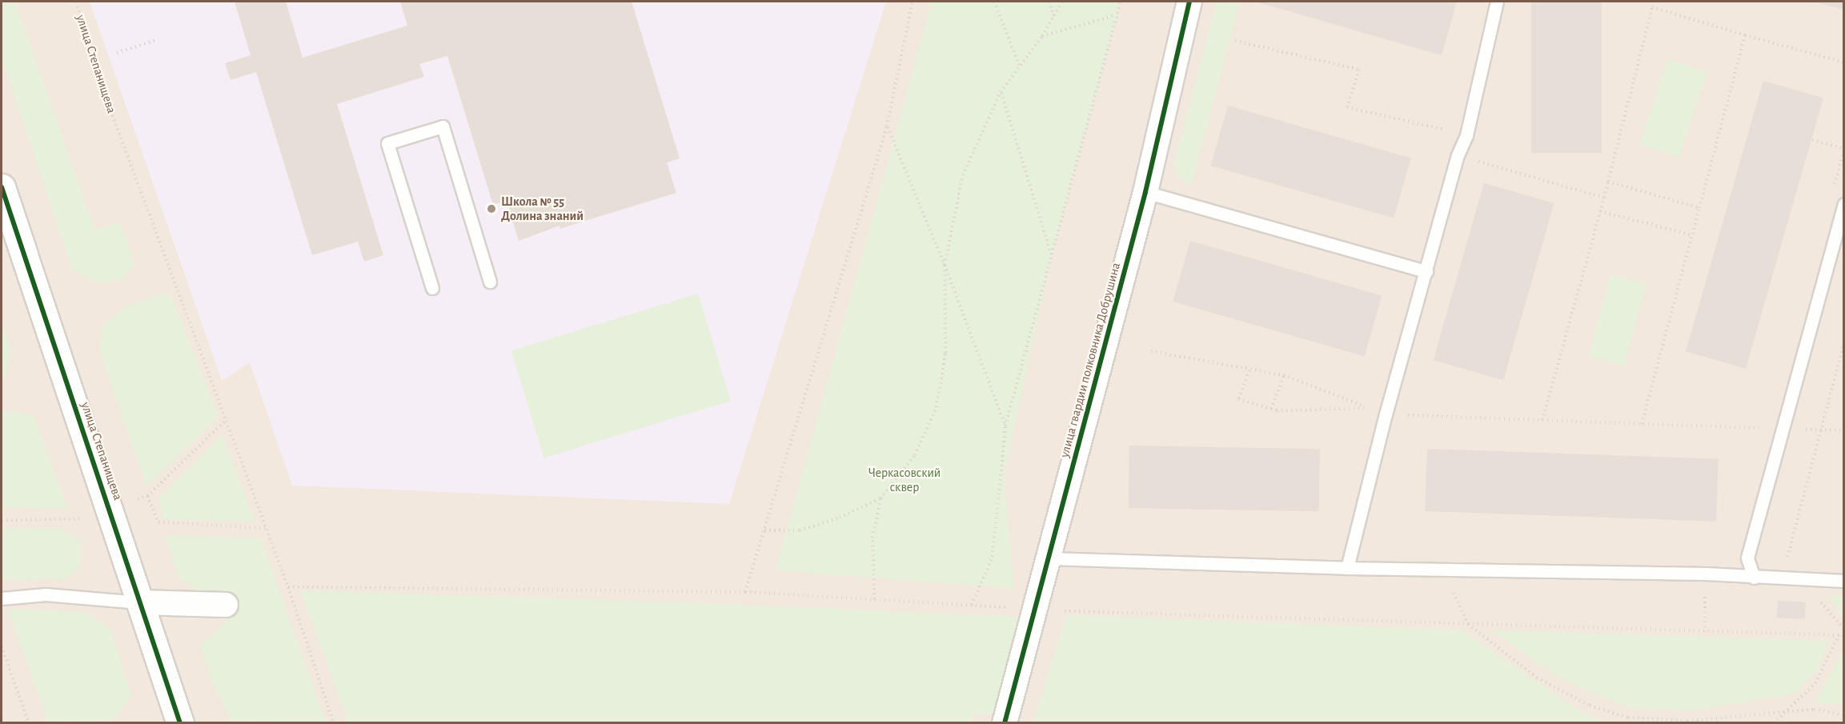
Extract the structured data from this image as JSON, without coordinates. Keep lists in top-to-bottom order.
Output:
{
  "streets": {
    "street": ["улица Степанищева", "улица гвардии полковника Добрушина"]
  },
  "parks": ["Черкасовский сквер"],
  "places": ["Школа № 55 Долина знаний"]
}
